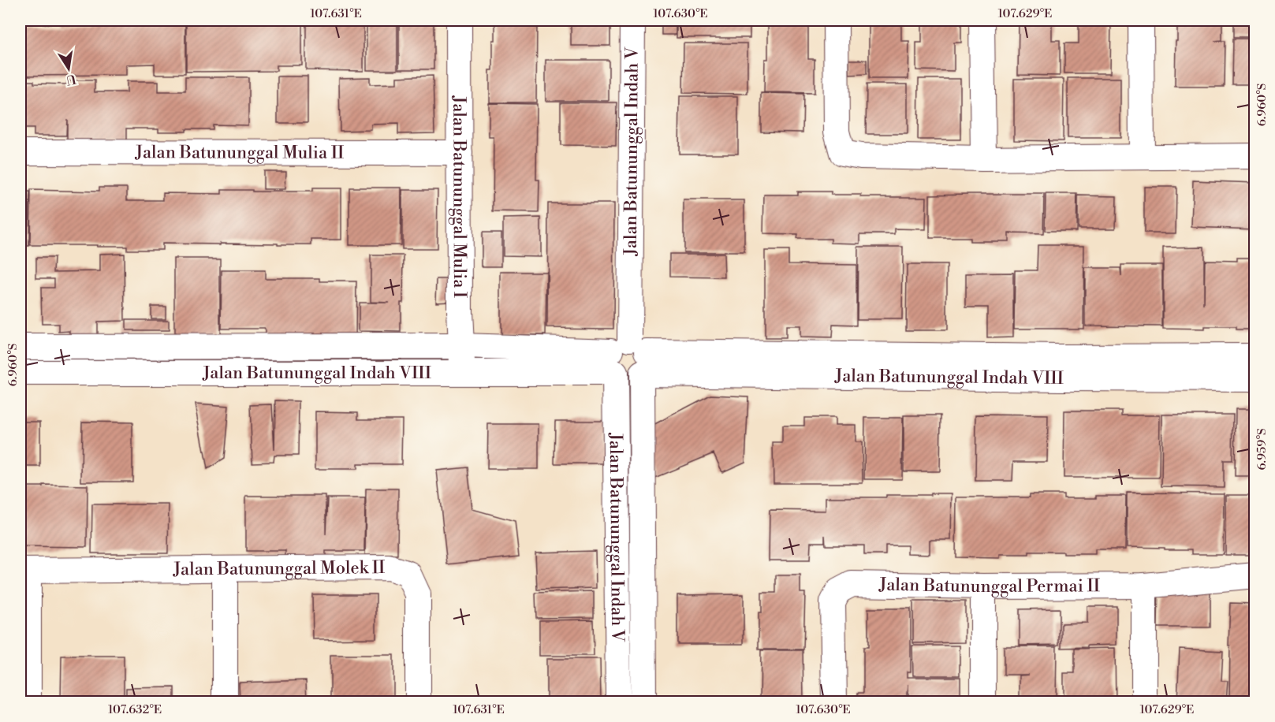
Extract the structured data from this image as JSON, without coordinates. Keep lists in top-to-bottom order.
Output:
{
  "streets": {
    "street": [
      "Jalan Batununggal Indah V",
      "Jalan Batununggal Mulia II",
      "Jalan Batununggal Mulia I",
      "Jalan Batununggal Indah VIII",
      "Jalan Batununggal Molek II",
      "Jalan Batununggal Permai II"
    ]
  },
  "crossings": [
    ["Jalan Batununggal Indah V", "Jalan Batununggal Indah VIII"],
    ["Jalan Batununggal Mulia II", "Jalan Batununggal Mulia I"],
    ["Jalan Batununggal Mulia I", "Jalan Batununggal Indah VIII"]
  ],
  "north": "bottom",
  "coordinates": [
    "107.631°E",
    "107.630°E",
    "107.629°E",
    "6.960°S",
    "6.959°S",
    "107.632°E"
  ]
}
